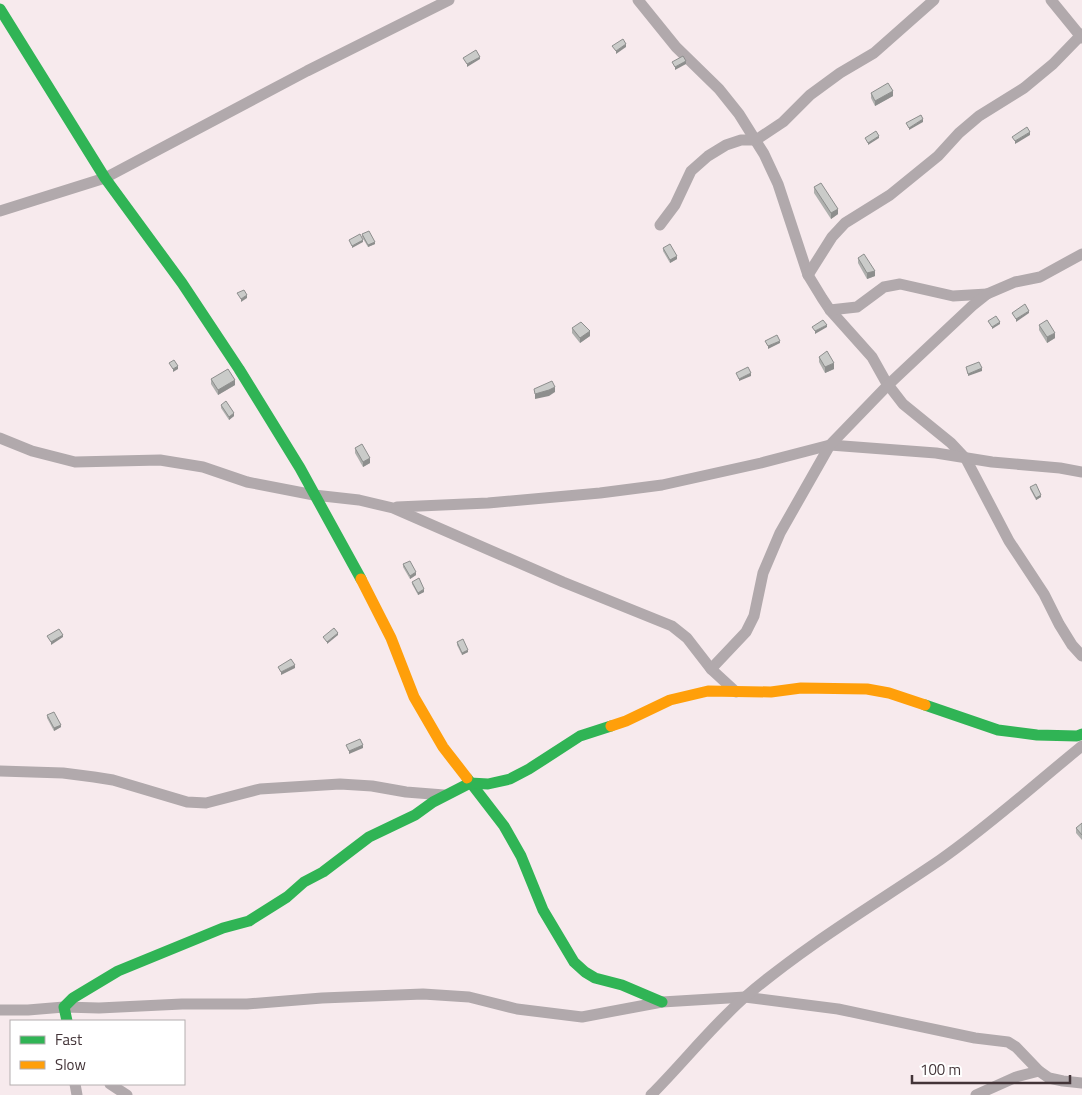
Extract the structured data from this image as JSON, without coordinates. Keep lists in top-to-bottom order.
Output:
{
  "legend": ["Fast", "Slow"],
  "scale_bar": "100 m"
}
